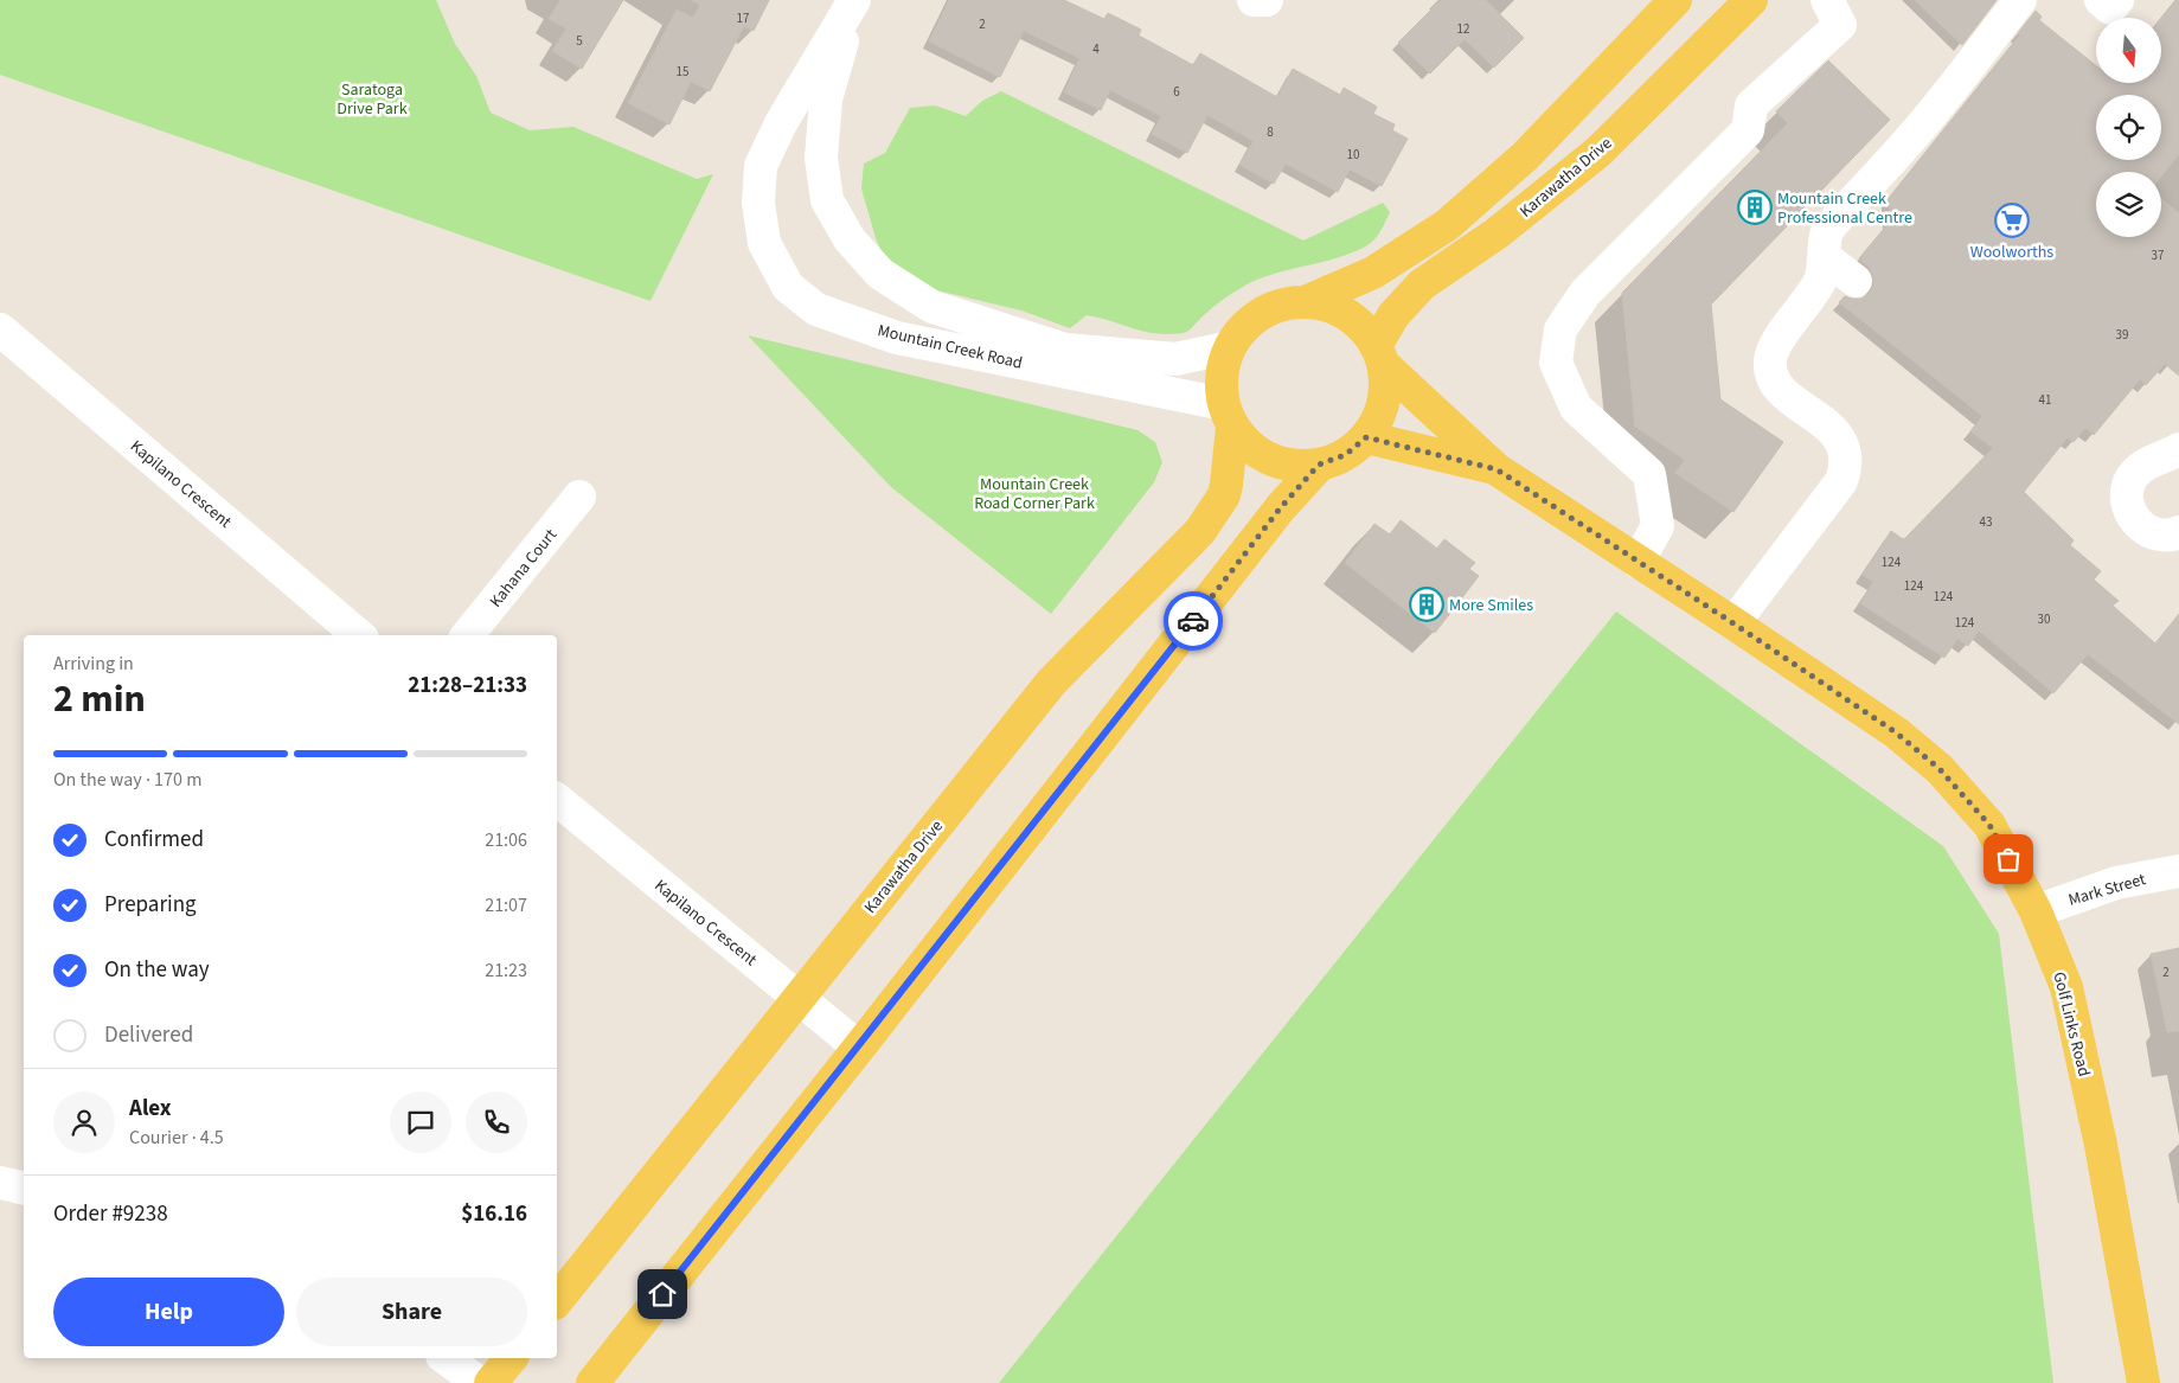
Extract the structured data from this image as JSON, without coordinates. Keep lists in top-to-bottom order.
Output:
{
  "streets": {
    "main road": ["Karawatha Drive", "Golf Links Road"],
    "street": [
      "Mountain Creek Road",
      "Kapilano Crescent",
      "Kahana Court",
      "Mark Street"
    ]
  },
  "crossings": [
    ["Karawatha Drive", "Mountain Creek Road"],
    ["Karawatha Drive", "Kapilano Crescent"],
    ["Karawatha Drive", "Golf Links Road"],
    ["Mountain Creek Road", "Golf Links Road"],
    ["Mark Street", "Golf Links Road"]
  ],
  "parks": ["Saratoga Drive Park", "Mountain Creek Road Corner Park"],
  "places": {
    "building": ["Mountain Creek Professional Centre", "More Smiles"],
    "supermarket": ["Woolworths"]
  },
  "house_numbers": [
    "17",
    "2",
    "12",
    "5",
    "4",
    "15",
    "6",
    "8",
    "10",
    "37",
    "39",
    "41",
    "43",
    "124",
    "124",
    "124",
    "30",
    "124",
    "2"
  ],
  "north": "bottom",
  "page": {
    "heading": ["2 min", "Arriving in", "21:28–21:33"],
    "panel": [
      "Alex",
      "Courier · 4.5",
      "Order #9238",
      "$16.16"
    ],
    "bar": "On the way · 170 m",
    "list": [
      ["Confirmed", "21:06"],
      ["Preparing", "21:07"],
      ["On the way", "21:23"],
      "Delivered"
    ],
    "buttons": ["Help", "Share"]
  }
}
